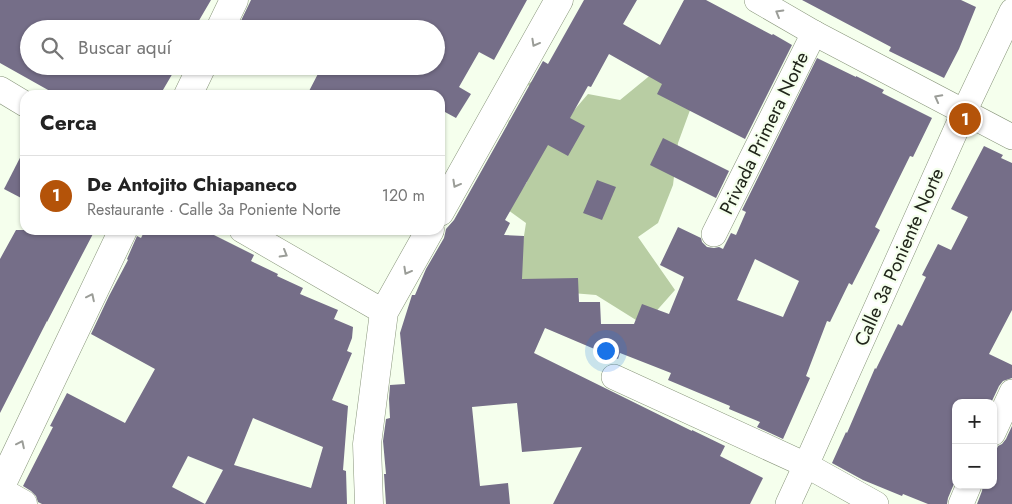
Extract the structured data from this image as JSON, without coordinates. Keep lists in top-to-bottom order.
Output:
{
  "streets": {
    "street": ["Privada Primera Norte", "Calle 3a Poniente Norte"]
  },
  "page": {
    "search": "Buscar aquí",
    "heading": "Cerca",
    "pins": "1",
    "list": [
      {
        "mark": "1",
        "name": "De Antojito Chiapaneco",
        "note": "Restaurante · Calle 3a Poniente Norte",
        "value": "120 m"
      }
    ],
    "map_buttons": ["+", "−"]
  }
}
